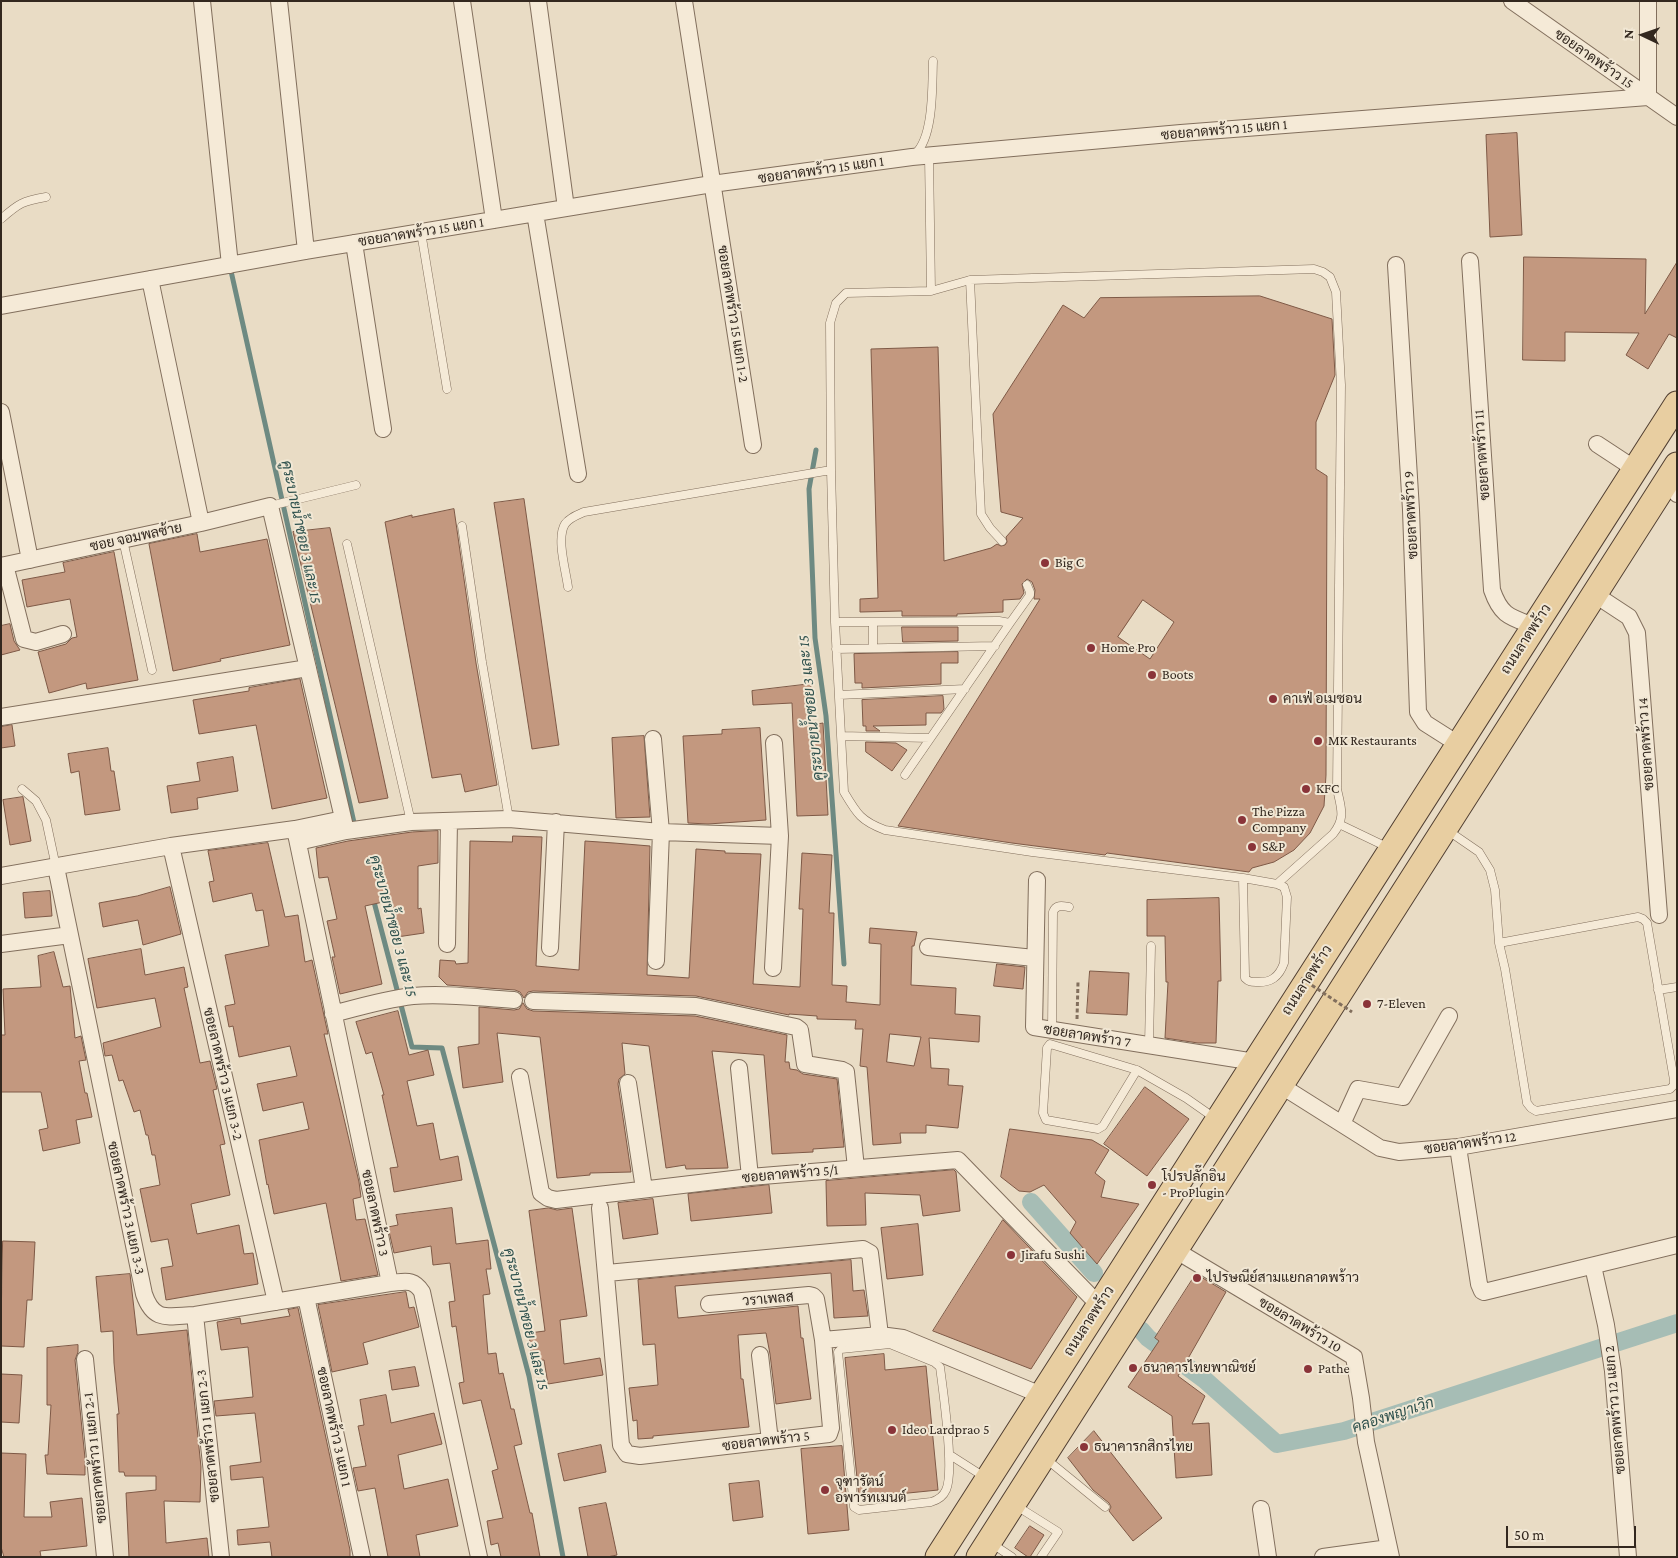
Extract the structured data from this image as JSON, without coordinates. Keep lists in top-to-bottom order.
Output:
{
  "streets": {
    "main road": ["ถนนลาดพร้าว"],
    "street": [
      "ซอยลาดพร้าว 15",
      "ซอยลาดพร้าว 15 แยก 1",
      "ซอยลาดพร้าว 15 แยก 1-2",
      "ซอยลาดพร้าว 11",
      "ซอยลาดพร้าว 9",
      "ซอย จอมพลซ้าย",
      "ซอยลาดพร้าว 14",
      "ซอยลาดพร้าว 7",
      "ซอยลาดพร้าว 3 แยก 3-2",
      "ซอยลาดพร้าว 12",
      "ซอยลาดพร้าว 5/1",
      "ซอยลาดพร้าว 3 แยก 3-3",
      "ซอยลาดพร้าว 3",
      "วราเพลส",
      "ซอยลาดพร้าว 10",
      "ซอยลาดพร้าว 12 แยก 2",
      "ซอยลาดพร้าว 3 แยก 1",
      "ซอยลาดพร้าว 1 แยก 2-3",
      "ซอยลาดพร้าว 5",
      "ซอยลาดพร้าว 1 แยก 2-1"
    ]
  },
  "crossings": [
    ["ซอยลาดพร้าว 15", "ซอยลาดพร้าว 15 แยก 1"],
    ["ซอยลาดพร้าว 15 แยก 1", "ซอยลาดพร้าว 15 แยก 1-2"],
    ["ซอยลาดพร้าว 11", "ถนนลาดพร้าว"],
    ["ซอยลาดพร้าว 9", "ถนนลาดพร้าว"],
    ["ถนนลาดพร้าว", "ซอยลาดพร้าว 7"],
    ["ถนนลาดพร้าว", "ซอยลาดพร้าว 5/1"],
    ["ซอยลาดพร้าว 3 แยก 3-2", "ซอยลาดพร้าว 3 แยก 3-3"],
    ["ซอยลาดพร้าว 3 แยก 3-3", "ซอยลาดพร้าว 3"],
    ["ซอยลาดพร้าว 3 แยก 3-3", "ซอยลาดพร้าว 3 แยก 1"],
    ["ซอยลาดพร้าว 3 แยก 3-3", "ซอยลาดพร้าว 1 แยก 2-3"],
    ["วราเพลส", "ซอยลาดพร้าว 5"]
  ],
  "water": ["คูระบายน้ำซอย 3 และ 15", "คลองพญาเวิก"],
  "places": [
    "Big C",
    "Home Pro",
    "Boots",
    "คาเฟ่ อเมซอน",
    "MK Restaurants",
    "KFC",
    "The Pizza Company",
    "S&P",
    "7-Eleven",
    "โปรปลั๊กอิน - ProPlugin",
    "Jirafu Sushi",
    "ไปรษณีย์สามแยกลาดพร้าว",
    "ธนาคารไทยพาณิชย์",
    "Pathe",
    "Ideo Lardprao 5",
    "ธนาคารกสิกรไทย",
    "จุฑารัตน์ อพาร์ทเมนต์"
  ],
  "scale_bar": "50 m",
  "north": "left"
}
